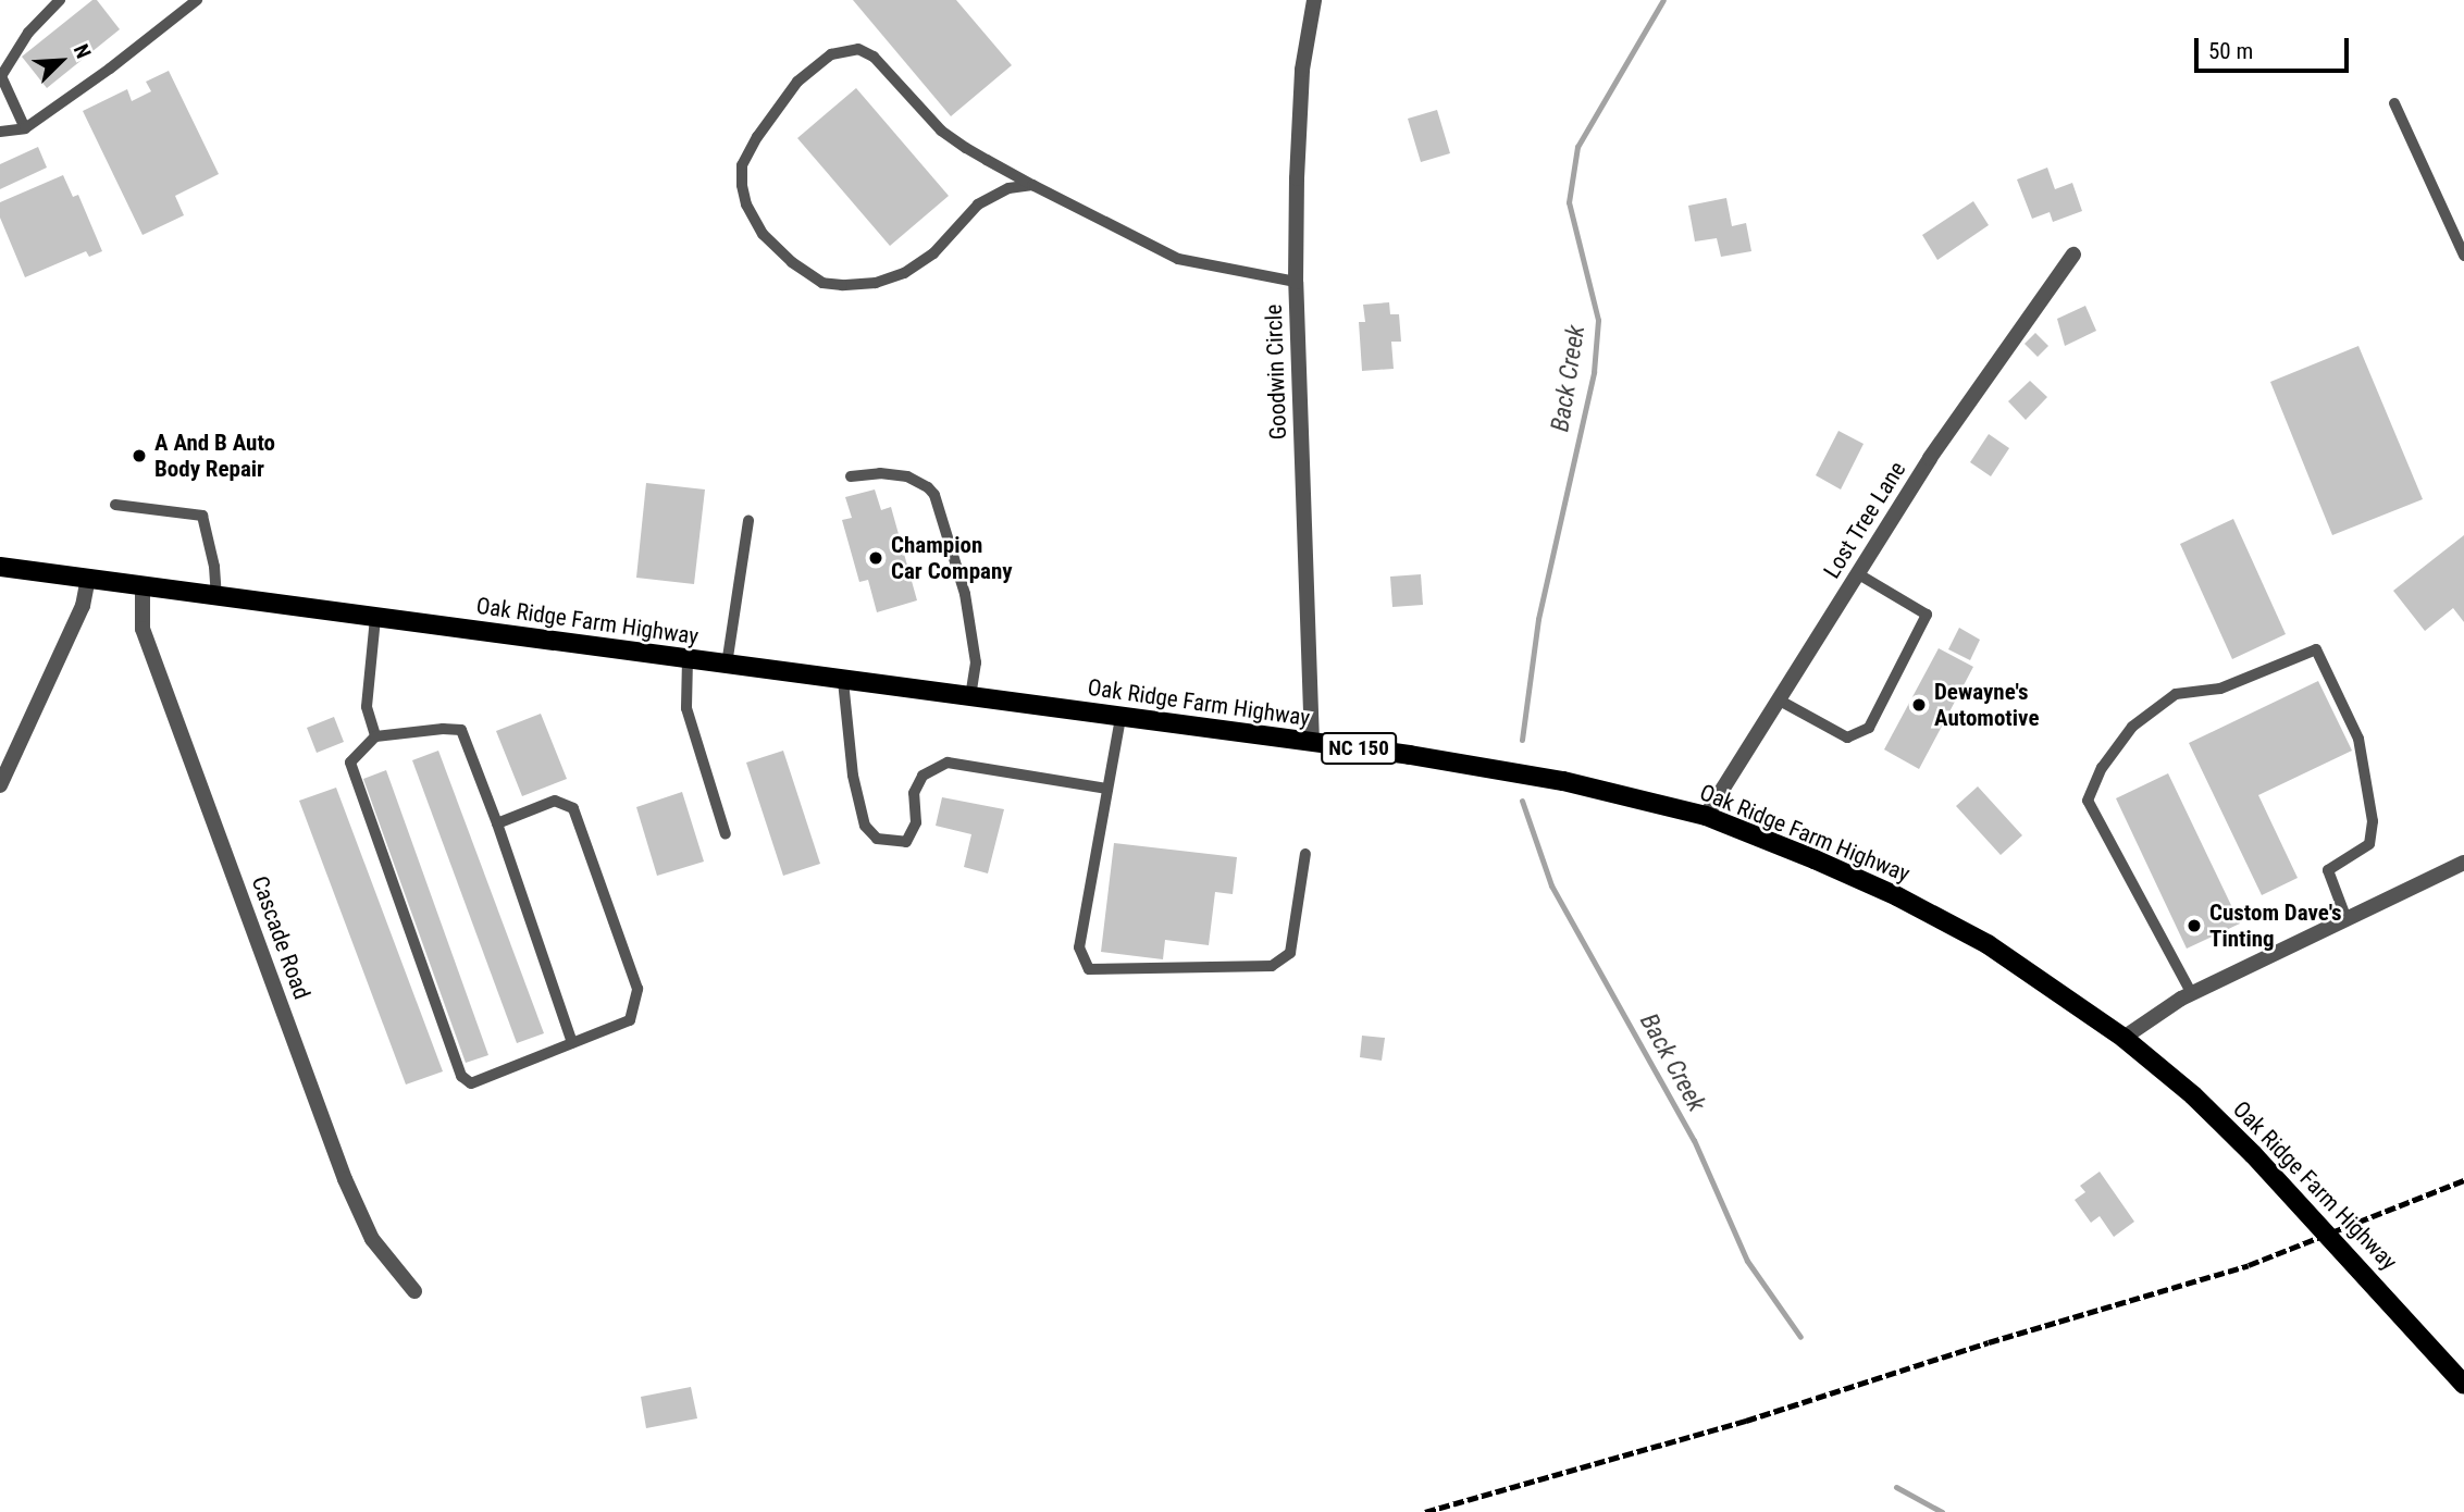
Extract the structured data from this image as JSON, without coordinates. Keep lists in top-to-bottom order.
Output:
{
  "streets": {
    "main road": ["Oak Ridge Farm Highway", "NC 150"],
    "street": ["Goodwin Circle", "Lost Tree Lane", "Cascade Road"]
  },
  "crossings": [
    ["Goodwin Circle", "Oak Ridge Farm Highway"],
    ["Lost Tree Lane", "Oak Ridge Farm Highway"],
    ["Oak Ridge Farm Highway", "Cascade Road"]
  ],
  "water": ["Back Creek"],
  "places": [
    "A And B Auto Body Repair",
    "Champion Car Company",
    "Dewayne's Automotive",
    "Custom Dave's Tinting"
  ],
  "scale_bar": "50 m",
  "north": "top right"
}
